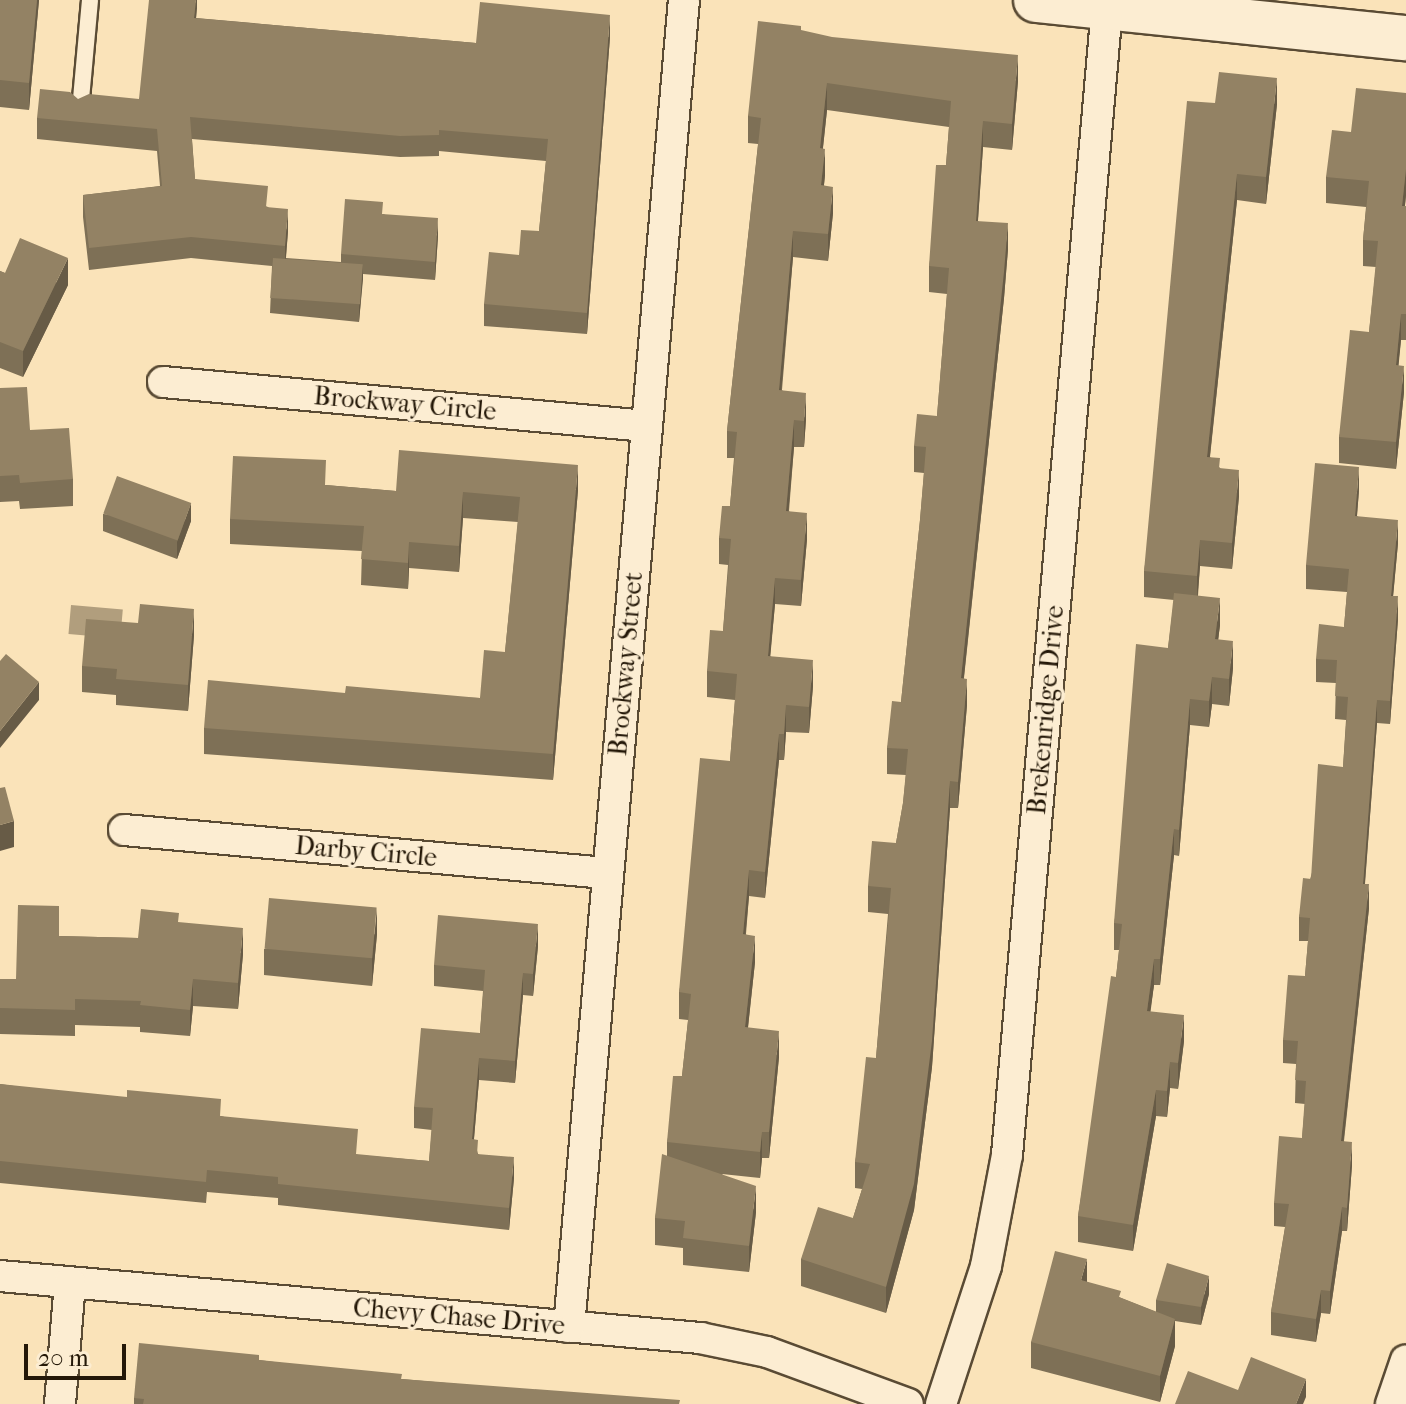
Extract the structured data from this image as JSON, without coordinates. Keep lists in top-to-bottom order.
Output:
{
  "streets": {
    "street": [
      "Brockway Circle",
      "Brockway Street",
      "Brekenridge Drive",
      "Darby Circle",
      "Chevy Chase Drive"
    ]
  },
  "crossings": [
    ["Brockway Circle", "Brockway Street"],
    ["Brockway Street", "Darby Circle"],
    ["Brockway Street", "Chevy Chase Drive"]
  ],
  "scale_bar": "20 m"
}
